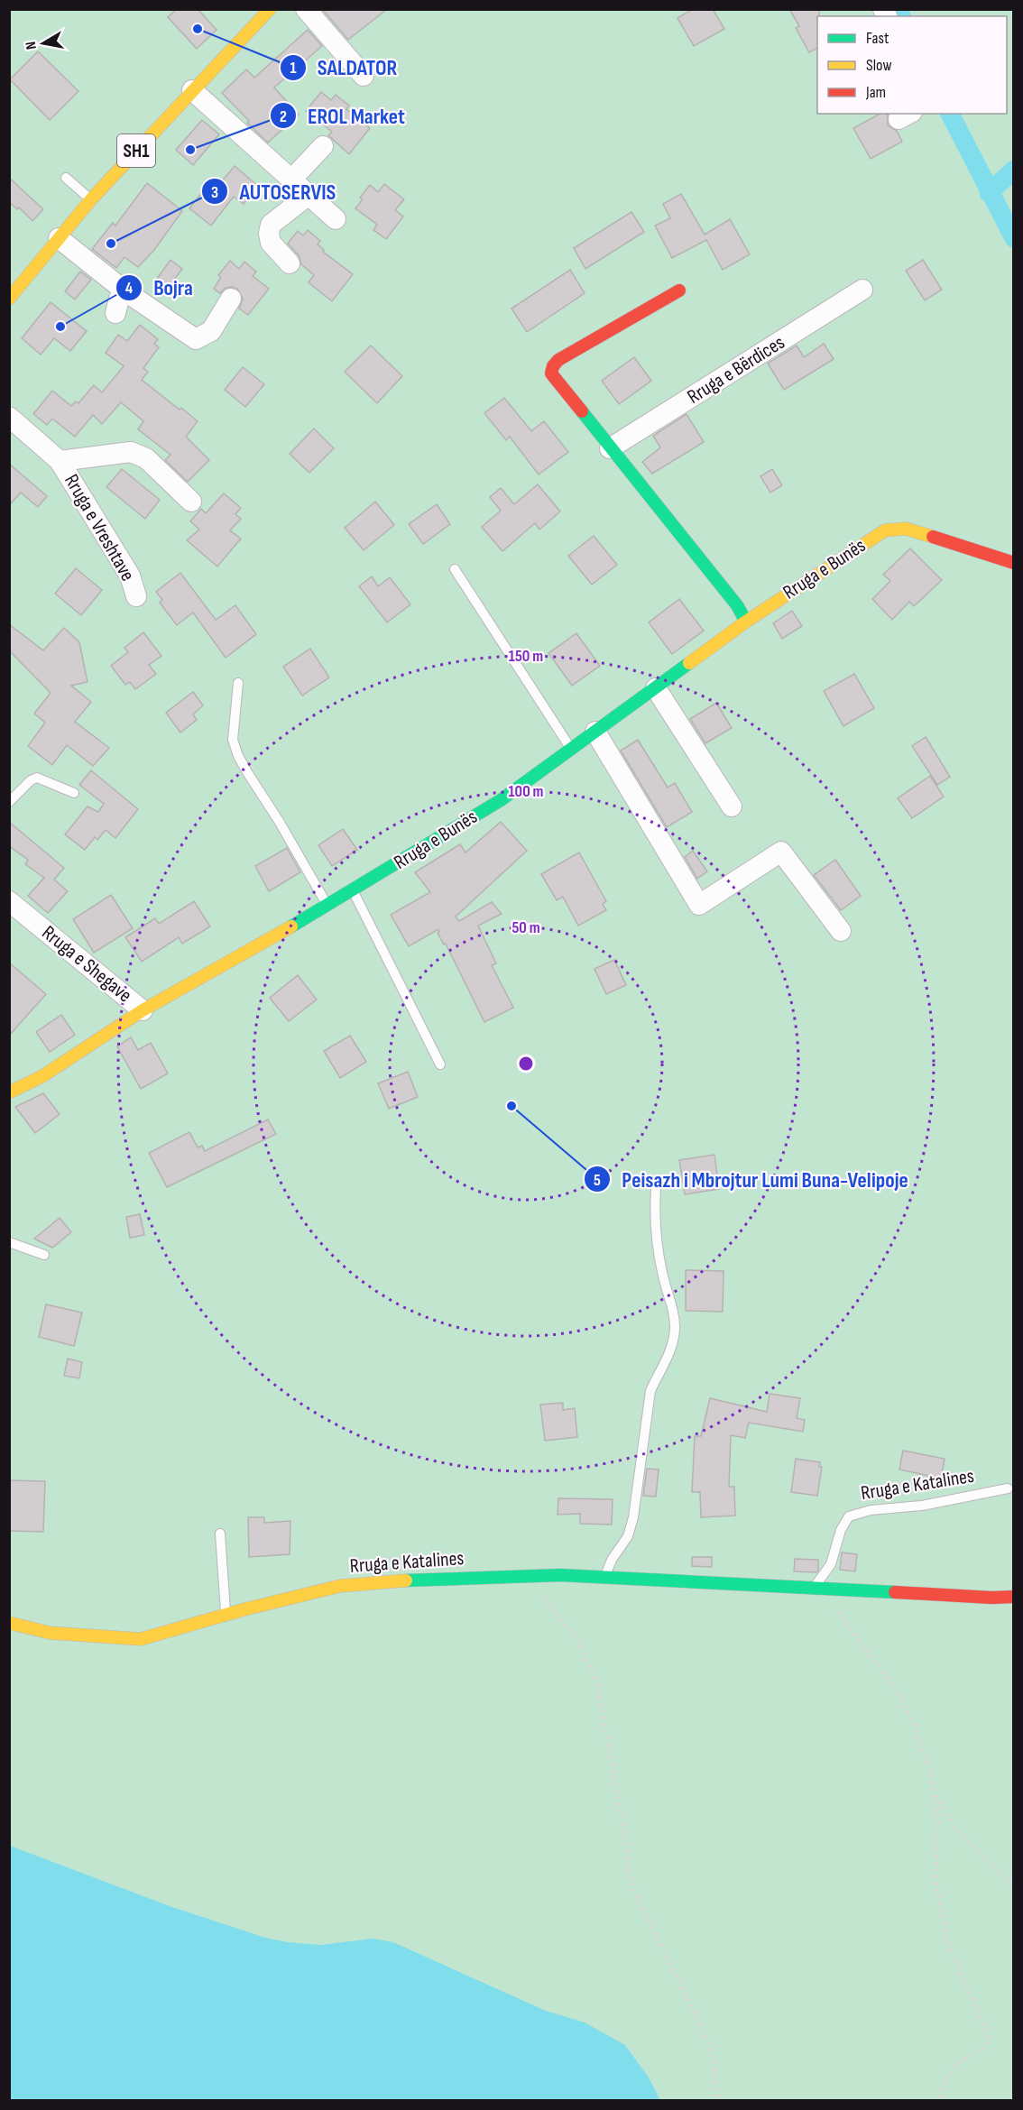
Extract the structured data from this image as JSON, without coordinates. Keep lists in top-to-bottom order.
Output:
{
  "streets": {
    "street": [
      "SH1",
      "Rruga e Bërdices",
      "Rruga e Vreshtave",
      "Rruga e Bunës",
      "Rruga e Shegave",
      "Rruga e Katalines"
    ]
  },
  "crossings": [
    ["Rruga e Bunës", "Rruga e Shegave"]
  ],
  "places": [
    "SALDATOR",
    "EROL Market",
    "AUTOSERVIS",
    "Bojra",
    "Peisazh i Mbrojtur Lumi Buna-Velipoje"
  ],
  "legend": ["Fast", "Slow", "Jam"],
  "north": "left",
  "rings": ["150 m", "100 m", "50 m"]
}
